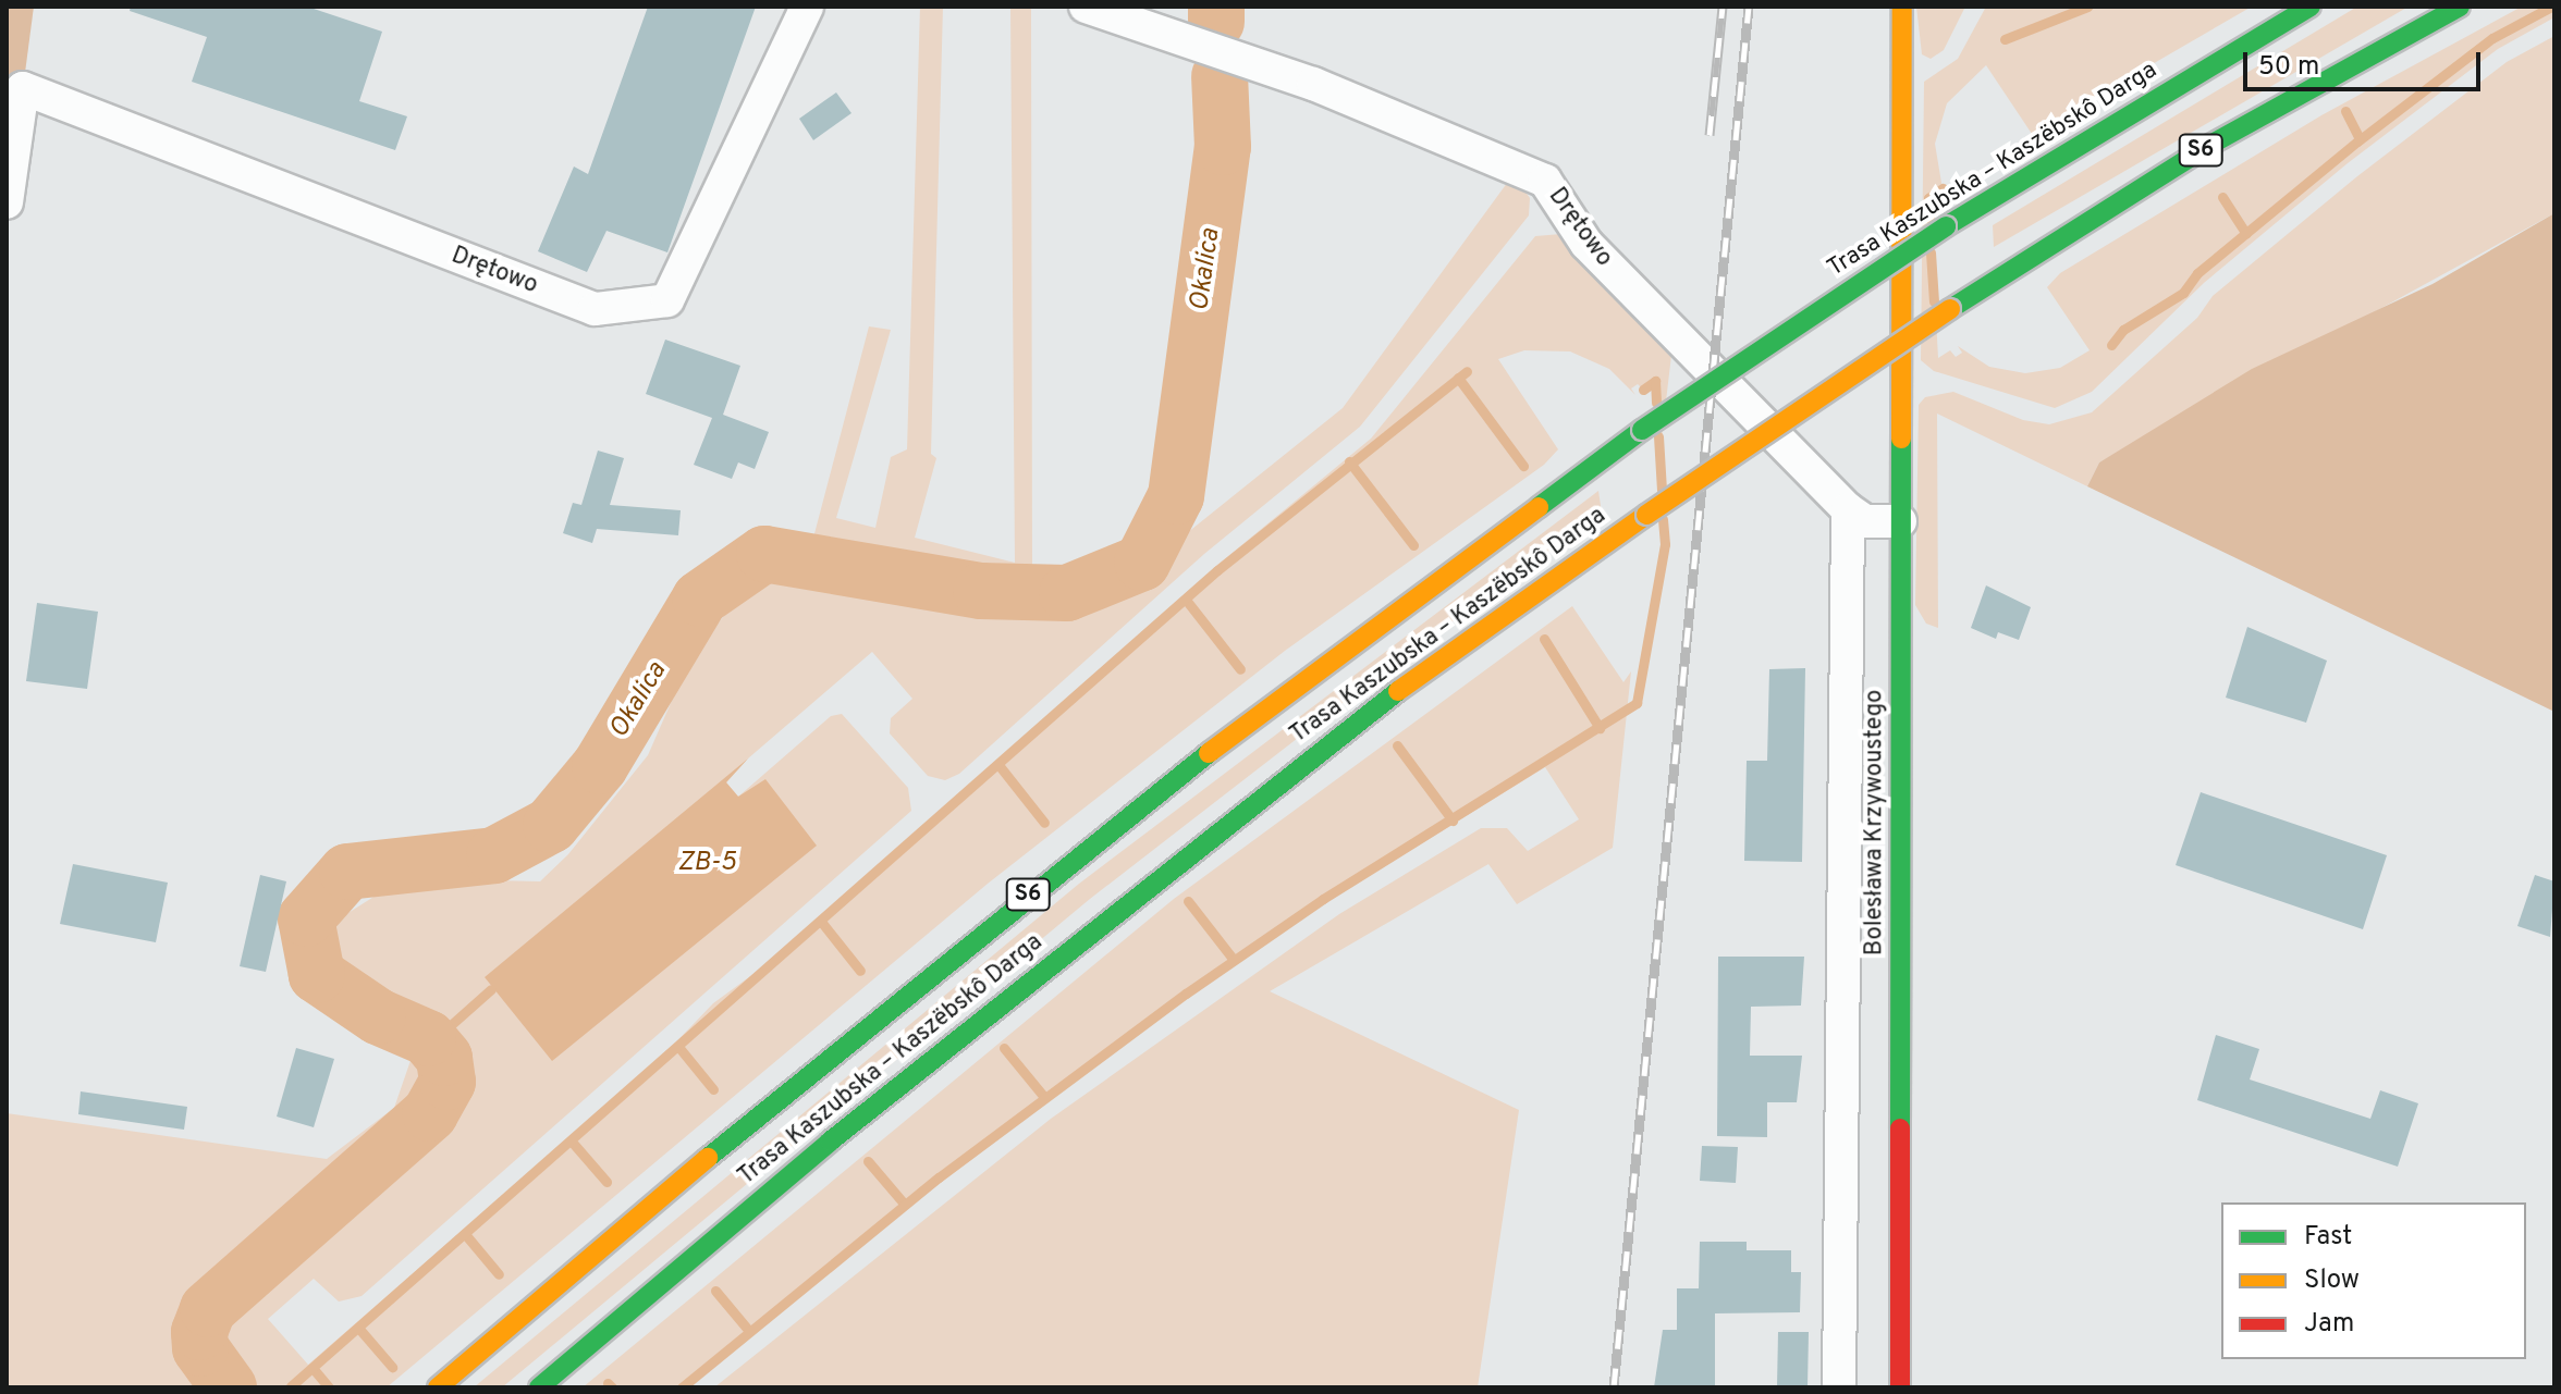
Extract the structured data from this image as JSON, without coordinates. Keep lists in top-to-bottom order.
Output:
{
  "streets": {
    "main road": ["S6", "Trasa Kaszubska – Kaszëbskô Darga", "Bolesława Krzywoustego"],
    "street": ["Drętowo"]
  },
  "crossings": [
    ["Drętowo", "Bolesława Krzywoustego"]
  ],
  "water": ["Okalica", "ZB-5"],
  "legend": ["Fast", "Slow", "Jam"],
  "scale_bar": "50 m"
}
